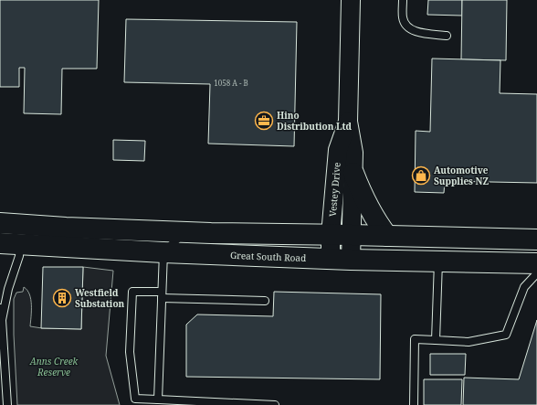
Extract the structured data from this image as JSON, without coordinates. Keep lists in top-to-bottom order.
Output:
{
  "streets": {
    "main road": ["Great South Road"],
    "street": ["Vestey Drive"]
  },
  "crossings": [
    ["Vestey Drive", "Great South Road"]
  ],
  "parks": ["Anns Creek Reserve"],
  "places": {
    "office": ["Hino Distribution Ltd"],
    "shop": ["Automotive Supplies NZ"],
    "building": ["Westfield Substation"]
  },
  "house_numbers": ["1058 A - B"]
}
